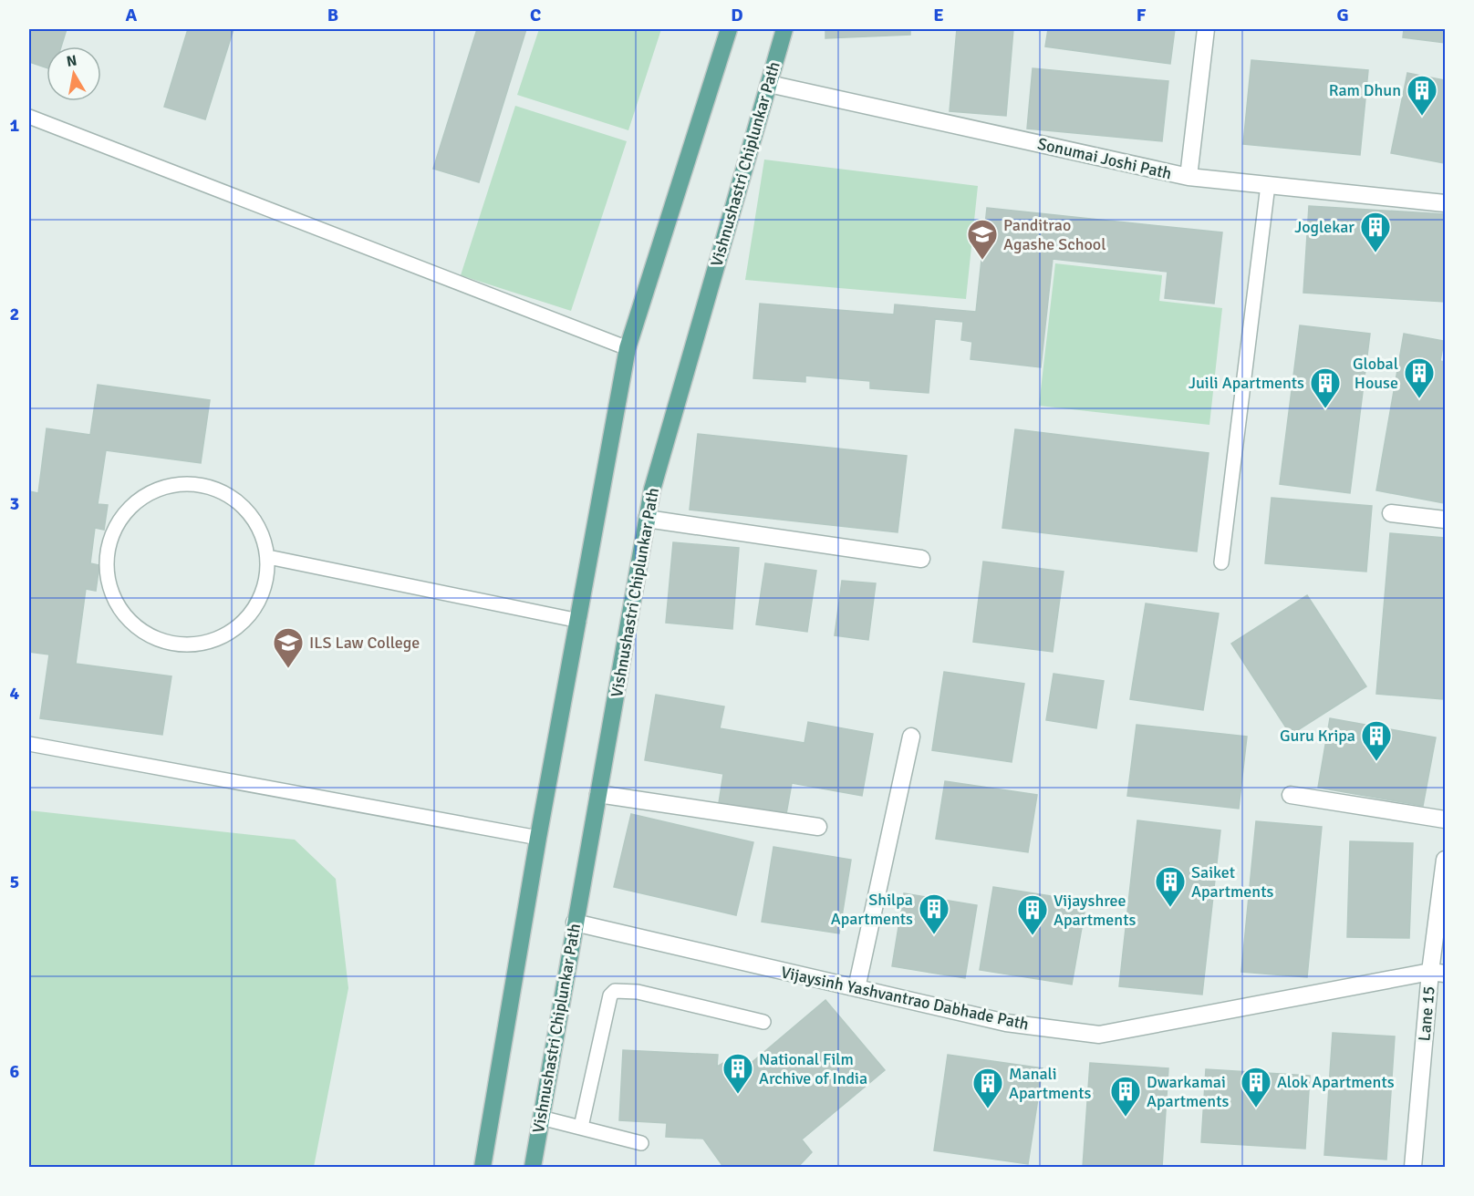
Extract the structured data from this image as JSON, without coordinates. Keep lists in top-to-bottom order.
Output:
{
  "streets": {
    "main road": ["Vishnushastri Chiplunkar Path"],
    "street": ["Sonumai Joshi Path", "Vijaysinh Yashvantrao Dabhade Path", "Lane 15"]
  },
  "crossings": [
    ["Sonumai Joshi Path", "Vishnushastri Chiplunkar Path"],
    ["Vishnushastri Chiplunkar Path", "Vijaysinh Yashvantrao Dabhade Path"],
    ["Vijaysinh Yashvantrao Dabhade Path", "Lane 15"]
  ],
  "places": {
    "building": [
      "Ram Dhun",
      "Joglekar",
      "Global House",
      "Juili Apartments",
      "Guru Kripa",
      "Saiket Apartments",
      "Shilpa Apartments",
      "Vijayshree Apartments",
      "National Film Archive of India",
      "Alok Apartments",
      "Manali Apartments",
      "Dwarkamai Apartments"
    ],
    "school or university": ["Panditrao Agashe School", "ILS Law College"]
  },
  "north": "top",
  "grid": {
    "columns": [
      "A",
      "B",
      "C",
      "D",
      "E",
      "F",
      "G"
    ],
    "rows": [
      "1",
      "2",
      "3",
      "4",
      "5",
      "6"
    ]
  }
}
